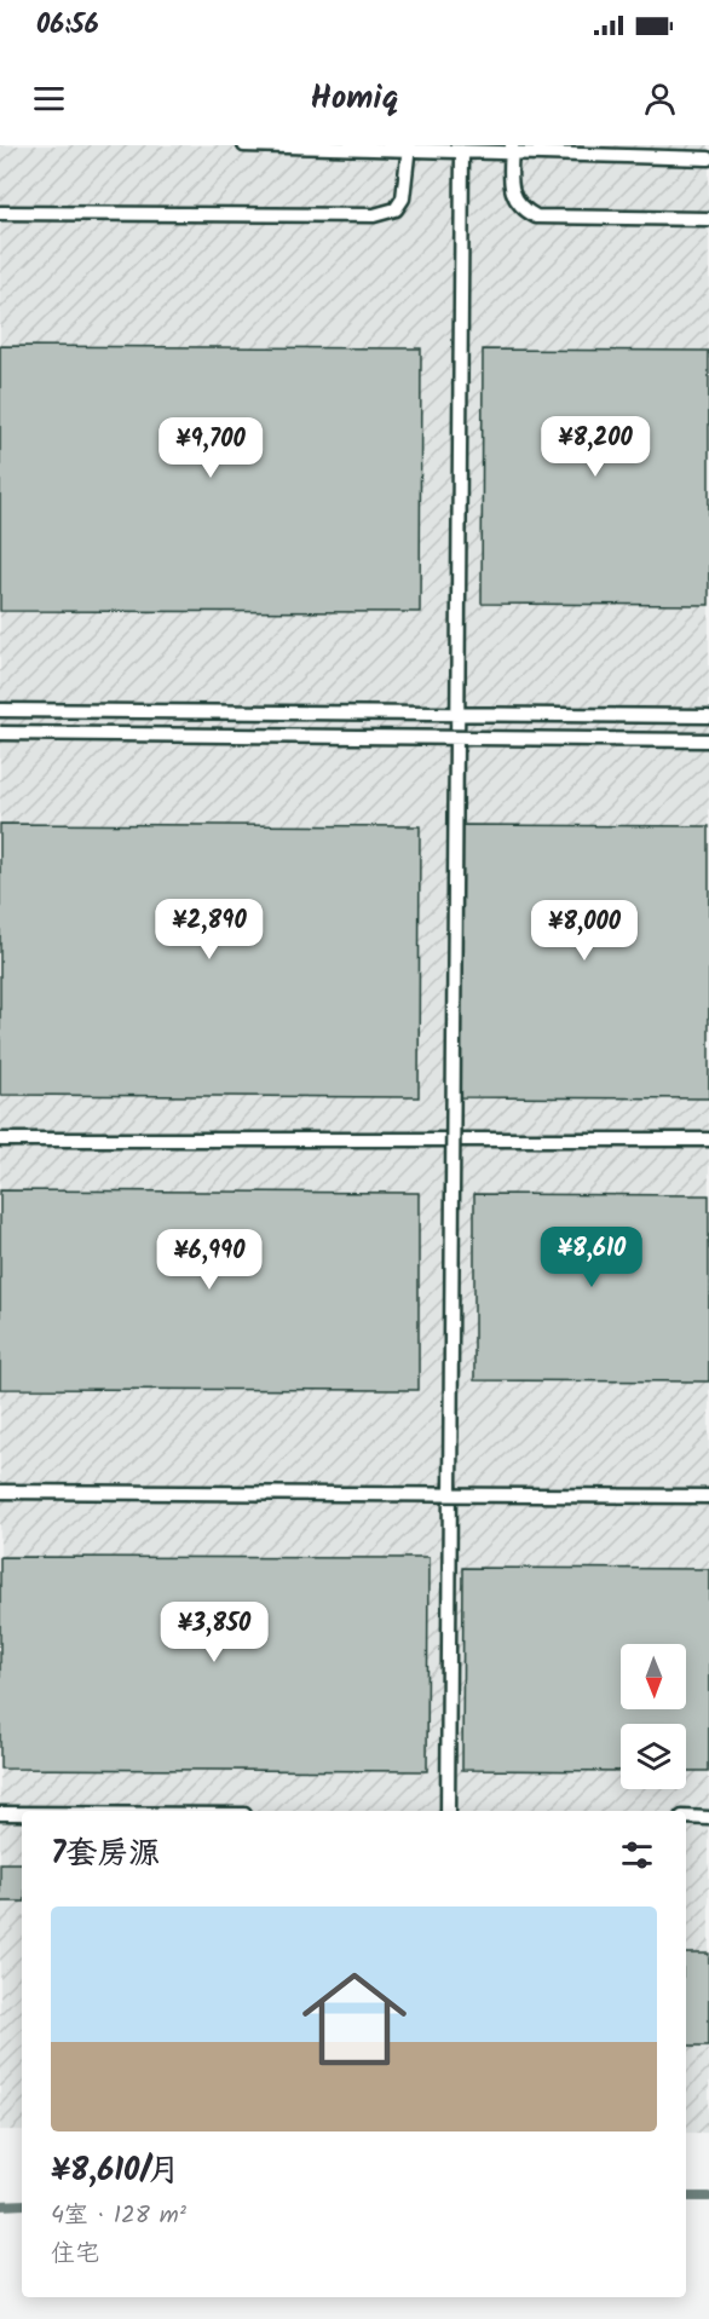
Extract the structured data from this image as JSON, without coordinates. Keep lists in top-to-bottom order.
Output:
{
  "north": "bottom",
  "page": {
    "status": "06:56",
    "header": "Homiq",
    "price": [
      "¥8,200",
      "¥9,700",
      "¥2,890",
      "¥8,000",
      "¥8,610",
      "¥6,990",
      "¥3,850"
    ],
    "heading": "7套房源",
    "list": [
      {
        "name": "¥8,610/月",
        "note": "4室 · 128 m² · 住宅"
      }
    ]
  }
}
